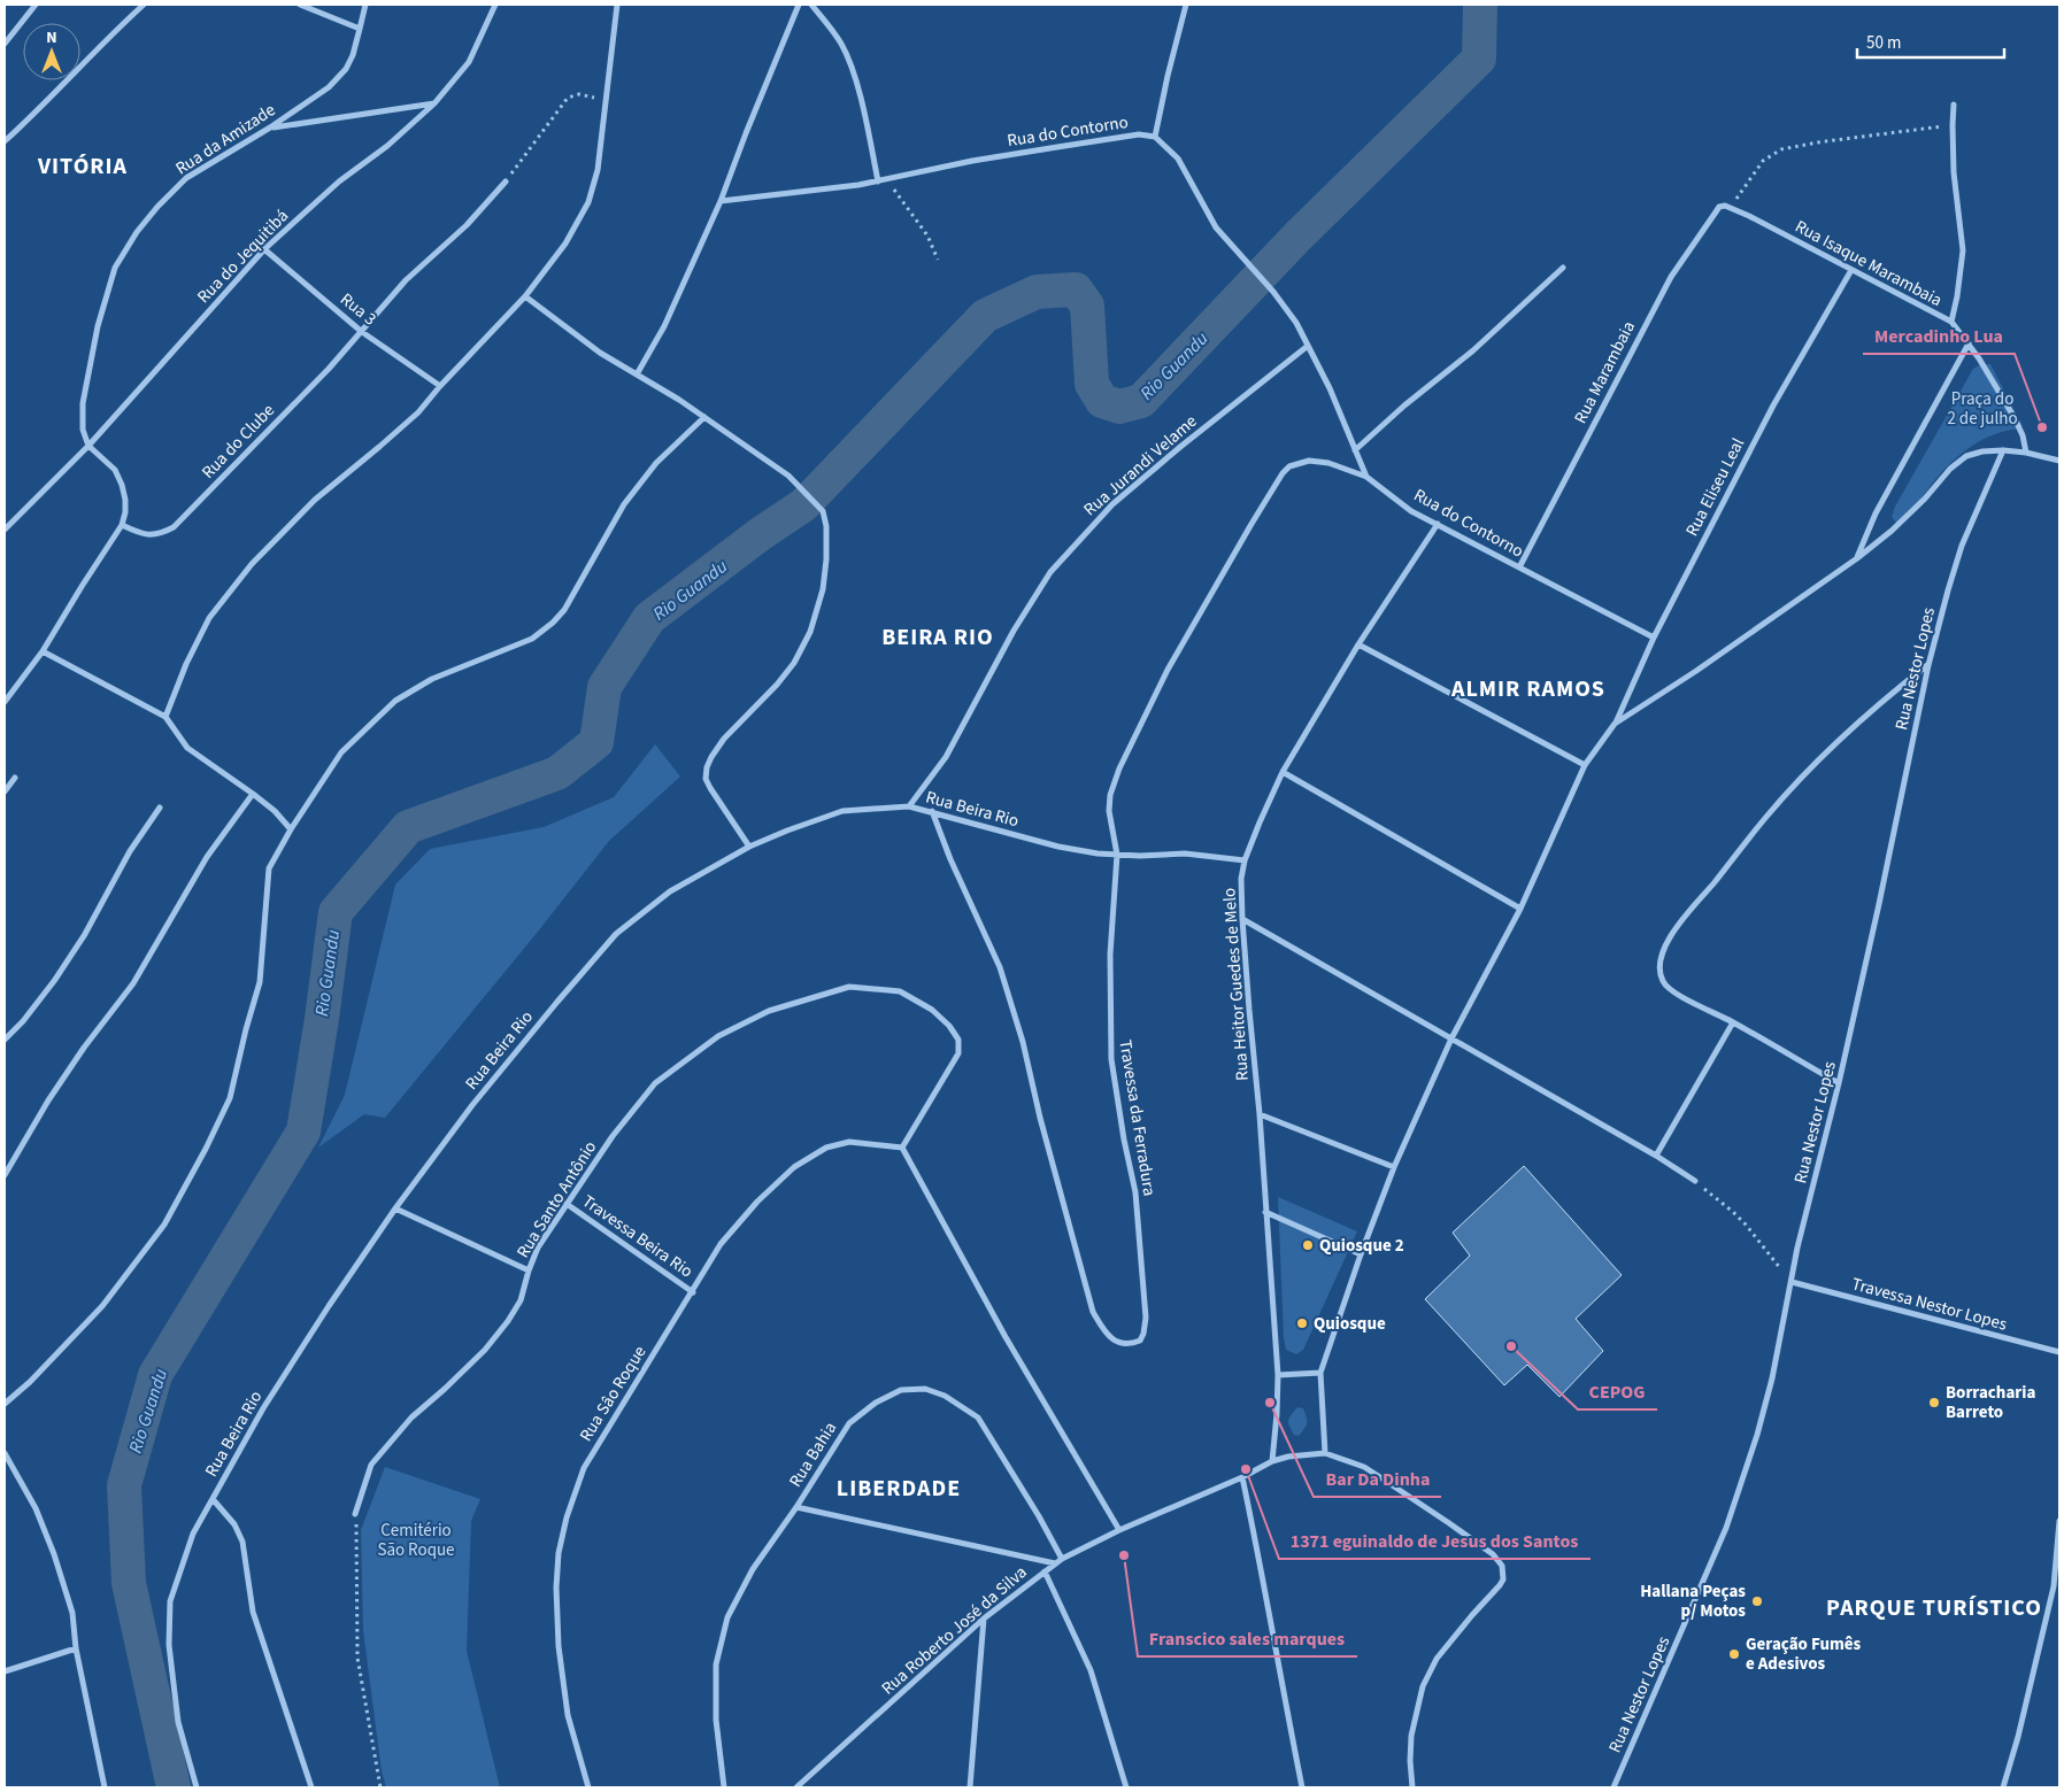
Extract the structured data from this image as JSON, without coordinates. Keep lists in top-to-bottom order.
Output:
{
  "streets": {
    "street": [
      "Rua do Contorno",
      "Rua da Amizade",
      "Rua do Jequitibá",
      "Rua Isaque Marambaia",
      "Rua 3",
      "Rua Marambaia",
      "Rua do Clube",
      "Rua Jurandi Velame",
      "Rua Eliseu Leal",
      "Rua Nestor Lopes",
      "Rua Beira Rio",
      "Rua Heitor Guedes de Melo",
      "Travessa da Ferradura",
      "Rua Santo Antônio",
      "Travessa Beira Rio",
      "Travessa Nestor Lopes",
      "Rua Sâo Roque",
      "Rua Bahia",
      "Rua Roberto José da Silva"
    ]
  },
  "crossings": [
    ["Rua do Contorno", "Rua Marambaia"],
    ["Rua do Contorno", "Rua Jurandi Velame"],
    ["Rua do Contorno", "Rua Eliseu Leal"],
    ["Rua do Contorno", "Rua Heitor Guedes de Melo"],
    ["Rua do Contorno", "Travessa da Ferradura"],
    ["Rua da Amizade", "Rua do Jequitibá"],
    ["Rua do Jequitibá", "Rua 3"],
    ["Rua Isaque Marambaia", "Rua Marambaia"],
    ["Rua Isaque Marambaia", "Rua Eliseu Leal"],
    ["Rua 3", "Rua do Clube"],
    ["Rua Jurandi Velame", "Rua Beira Rio"],
    ["Rua Nestor Lopes", "Travessa Nestor Lopes"],
    ["Rua Beira Rio", "Rua Heitor Guedes de Melo"],
    ["Rua Beira Rio", "Travessa da Ferradura"],
    ["Rua Heitor Guedes de Melo", "Rua Roberto José da Silva"],
    ["Rua Santo Antônio", "Travessa Beira Rio"],
    ["Rua Santo Antônio", "Rua Sâo Roque"],
    ["Travessa Beira Rio", "Rua Sâo Roque"],
    ["Rua Bahia", "Rua Roberto José da Silva"]
  ],
  "districts": [
    "VITÓRIA",
    "BEIRA RIO",
    "ALMIR RAMOS",
    "LIBERDADE",
    "PARQUE TURÍSTICO"
  ],
  "water": ["Rio Guandu"],
  "parks": ["Praça do 2 de julho", "Cemitério São Roque"],
  "places": [
    "Mercadinho Lua",
    "Quiosque 2",
    "Quiosque",
    "CEPOG",
    "Bar Da Dinha",
    "Borracharia Barreto",
    "1371 eguinaldo de Jesus dos Santos",
    "Franscico sales marques",
    "Hallana Peças p/ Motos",
    "Geração Fumês e Adesivos"
  ],
  "scale_bar": "50 m",
  "north": "top"
}
